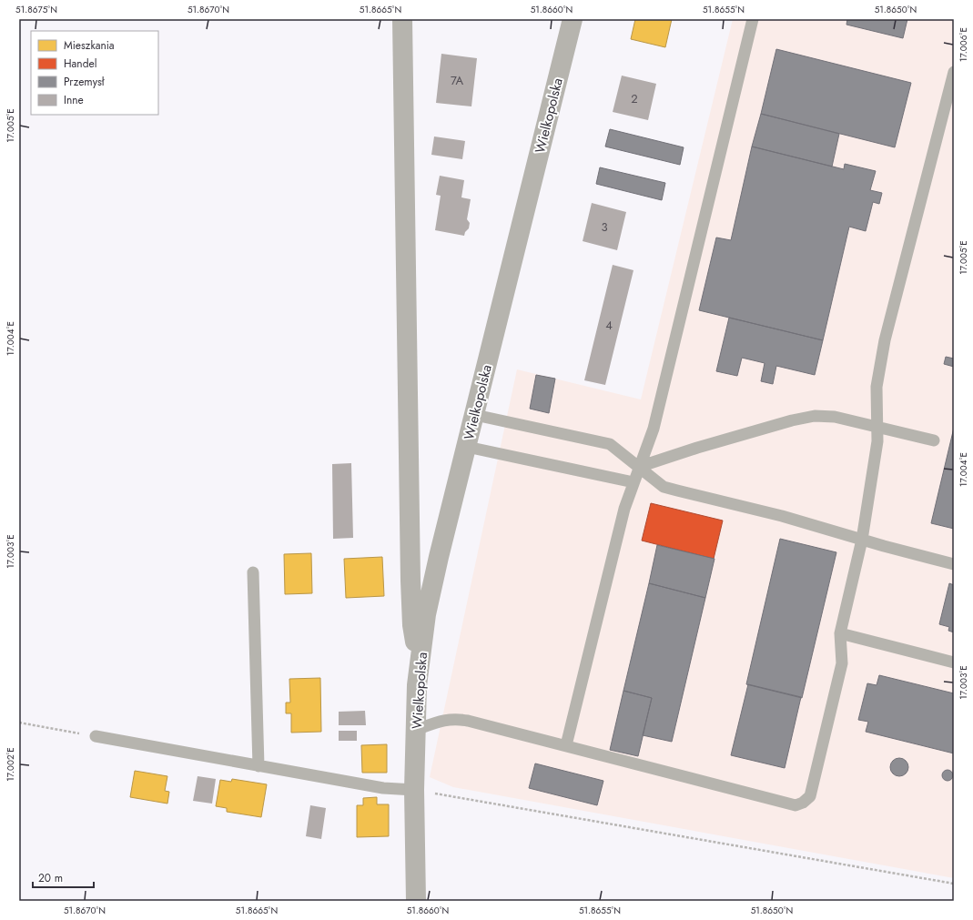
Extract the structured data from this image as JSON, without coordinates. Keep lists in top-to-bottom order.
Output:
{
  "streets": {
    "street": ["Wielkopolska"]
  },
  "house_numbers": [
    "7A",
    "2",
    "3",
    "4"
  ],
  "legend": [
    "Mieszkania",
    "Handel",
    "Przemysł",
    "Inne"
  ],
  "scale_bar": "20 m",
  "coordinates": [
    "51.8675°N",
    "51.8670°N",
    "51.8665°N",
    "51.8660°N",
    "51.8655°N",
    "51.8650°N",
    "17.006°E",
    "17.005°E",
    "17.004°E",
    "17.003°E",
    "17.002°E"
  ]
}
